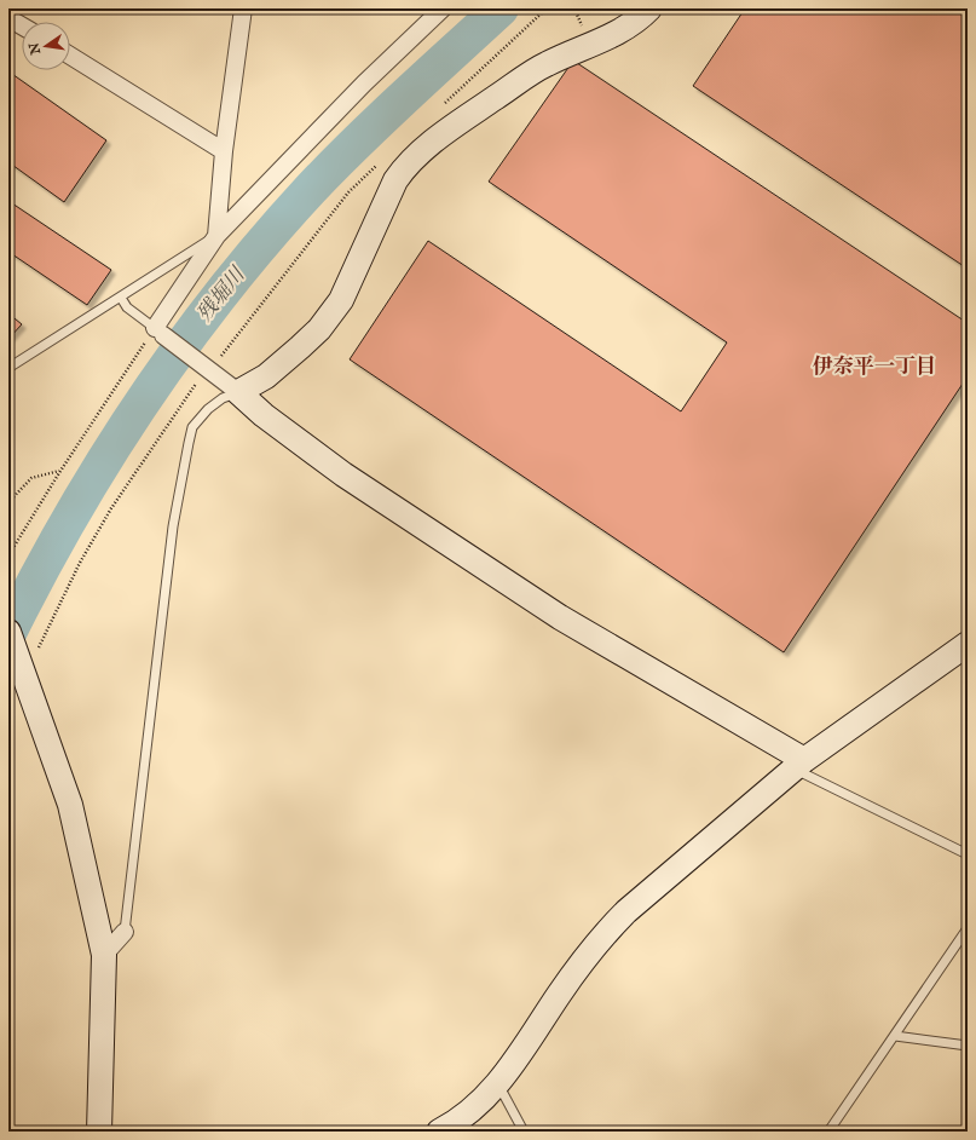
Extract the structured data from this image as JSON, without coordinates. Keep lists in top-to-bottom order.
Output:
{
  "districts": ["伊奈平一丁目"],
  "water": ["残堀川"],
  "north": "left"
}
